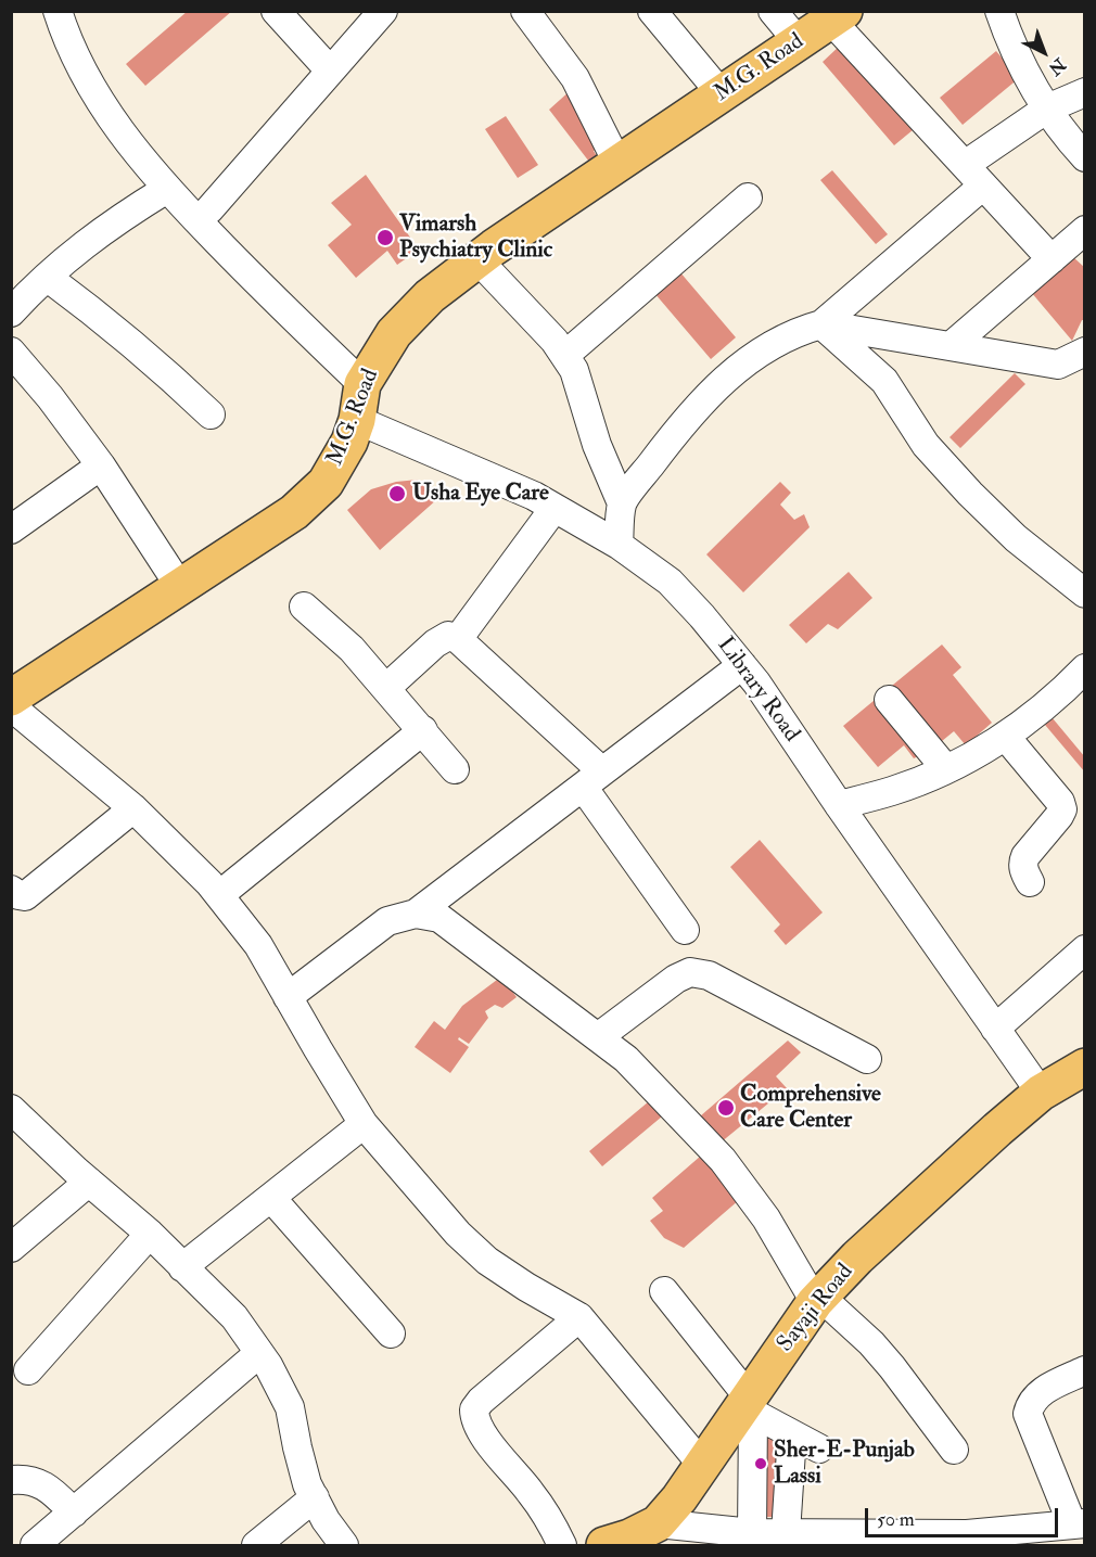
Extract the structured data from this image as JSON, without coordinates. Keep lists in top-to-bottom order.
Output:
{
  "streets": {
    "main road": ["M.G. Road", "Sayaji Road"],
    "street": ["Library Road"]
  },
  "crossings": [
    ["M.G. Road", "Library Road"],
    ["Library Road", "Sayaji Road"]
  ],
  "places": [
    "Vimarsh Psychiatry Clinic",
    "Usha Eye Care",
    "Comprehensive Care Center",
    "Sher-E-Punjab Lassi"
  ],
  "scale_bar": "50 m",
  "north": "bottom right"
}
